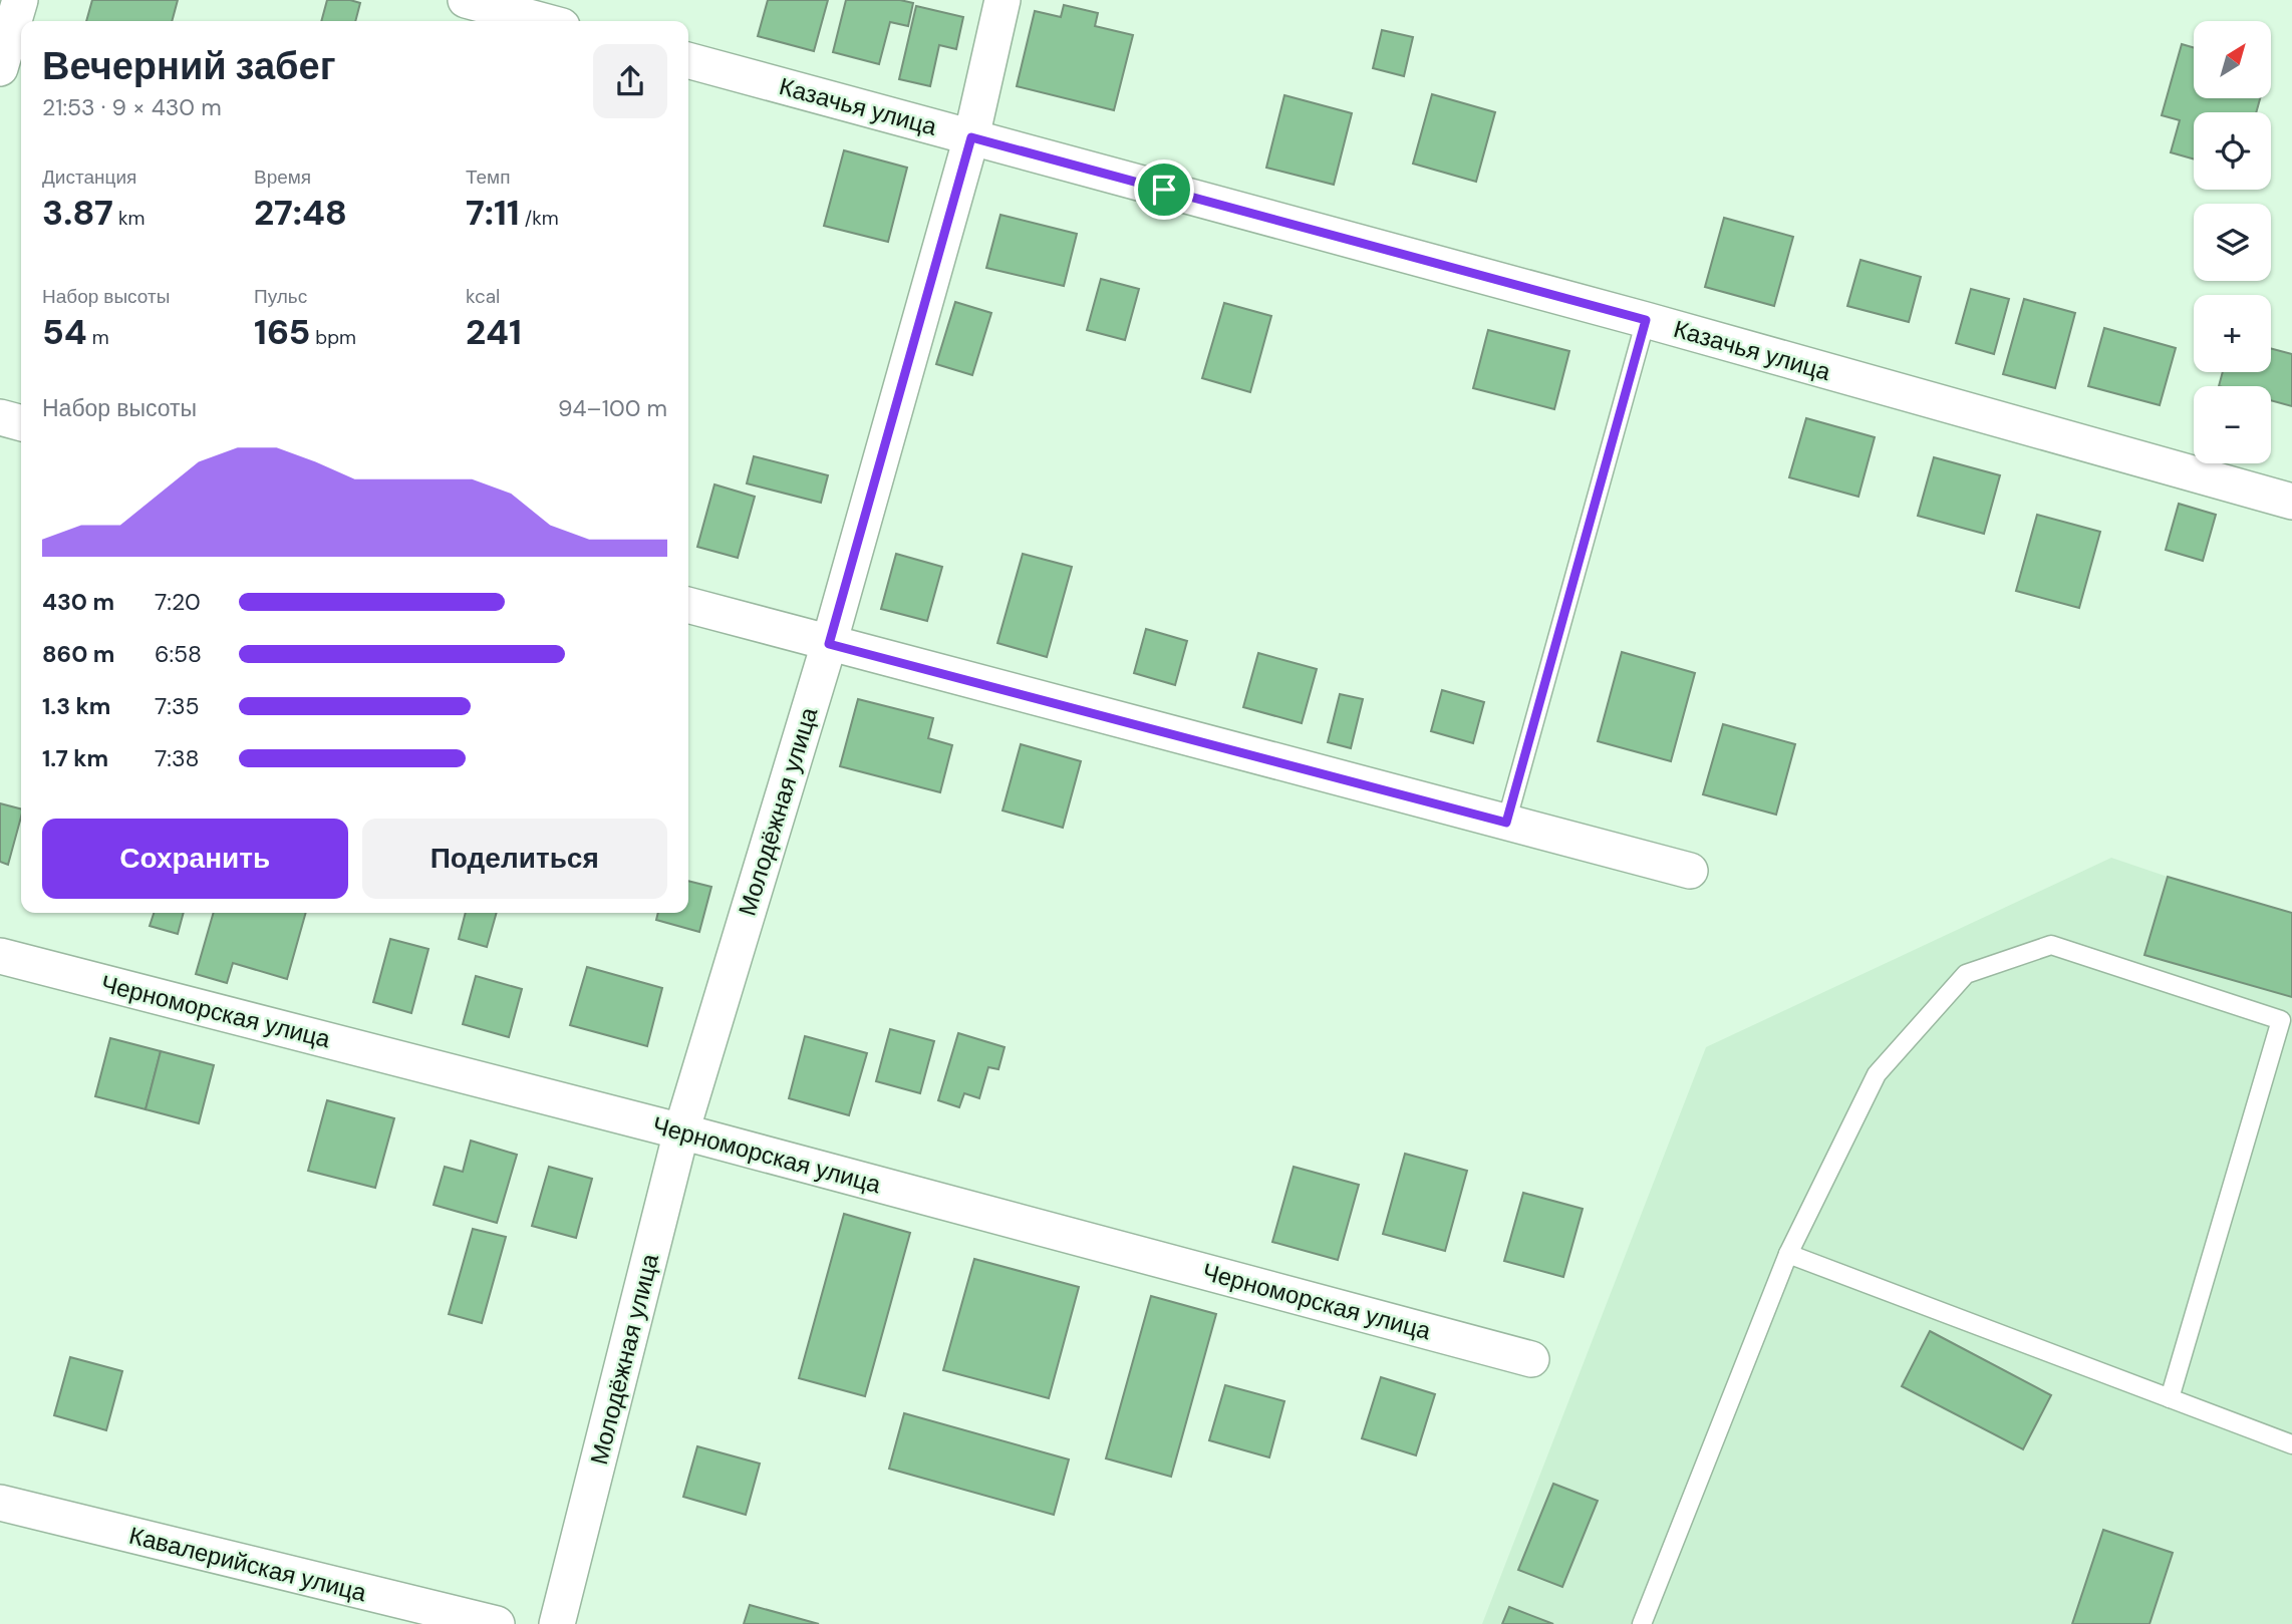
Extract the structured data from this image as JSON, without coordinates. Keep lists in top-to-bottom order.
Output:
{
  "streets": {
    "street": [
      "Казачья улица",
      "Молодёжная улица",
      "Черноморская улица",
      "Кавалерийская улица"
    ]
  },
  "crossings": [
    ["Казачья улица", "Молодёжная улица"],
    ["Молодёжная улица", "Черноморская улица"]
  ],
  "north": "top right",
  "page": {
    "map_buttons": ["+", "−"],
    "heading": ["Вечерний забег", "21:53 · 9 × 430 m"],
    "stats": [
      ["Дистанция", "3.87 km"],
      ["Время", "27:48"],
      ["Темп", "7:11 /km"],
      ["Набор высоты", "54 m"],
      ["Пульс", "165 bpm"],
      ["kcal", "241"]
    ],
    "chart": ["Набор высоты", "94–100 m"],
    "list": [
      {
        "name": "430 m",
        "note": "7:20"
      },
      {
        "name": "860 m",
        "note": "6:58"
      },
      {
        "name": "1.3 km",
        "note": "7:35"
      },
      {
        "name": "1.7 km",
        "note": "7:38"
      }
    ],
    "buttons": ["Сохранить", "Поделиться"]
  }
}
